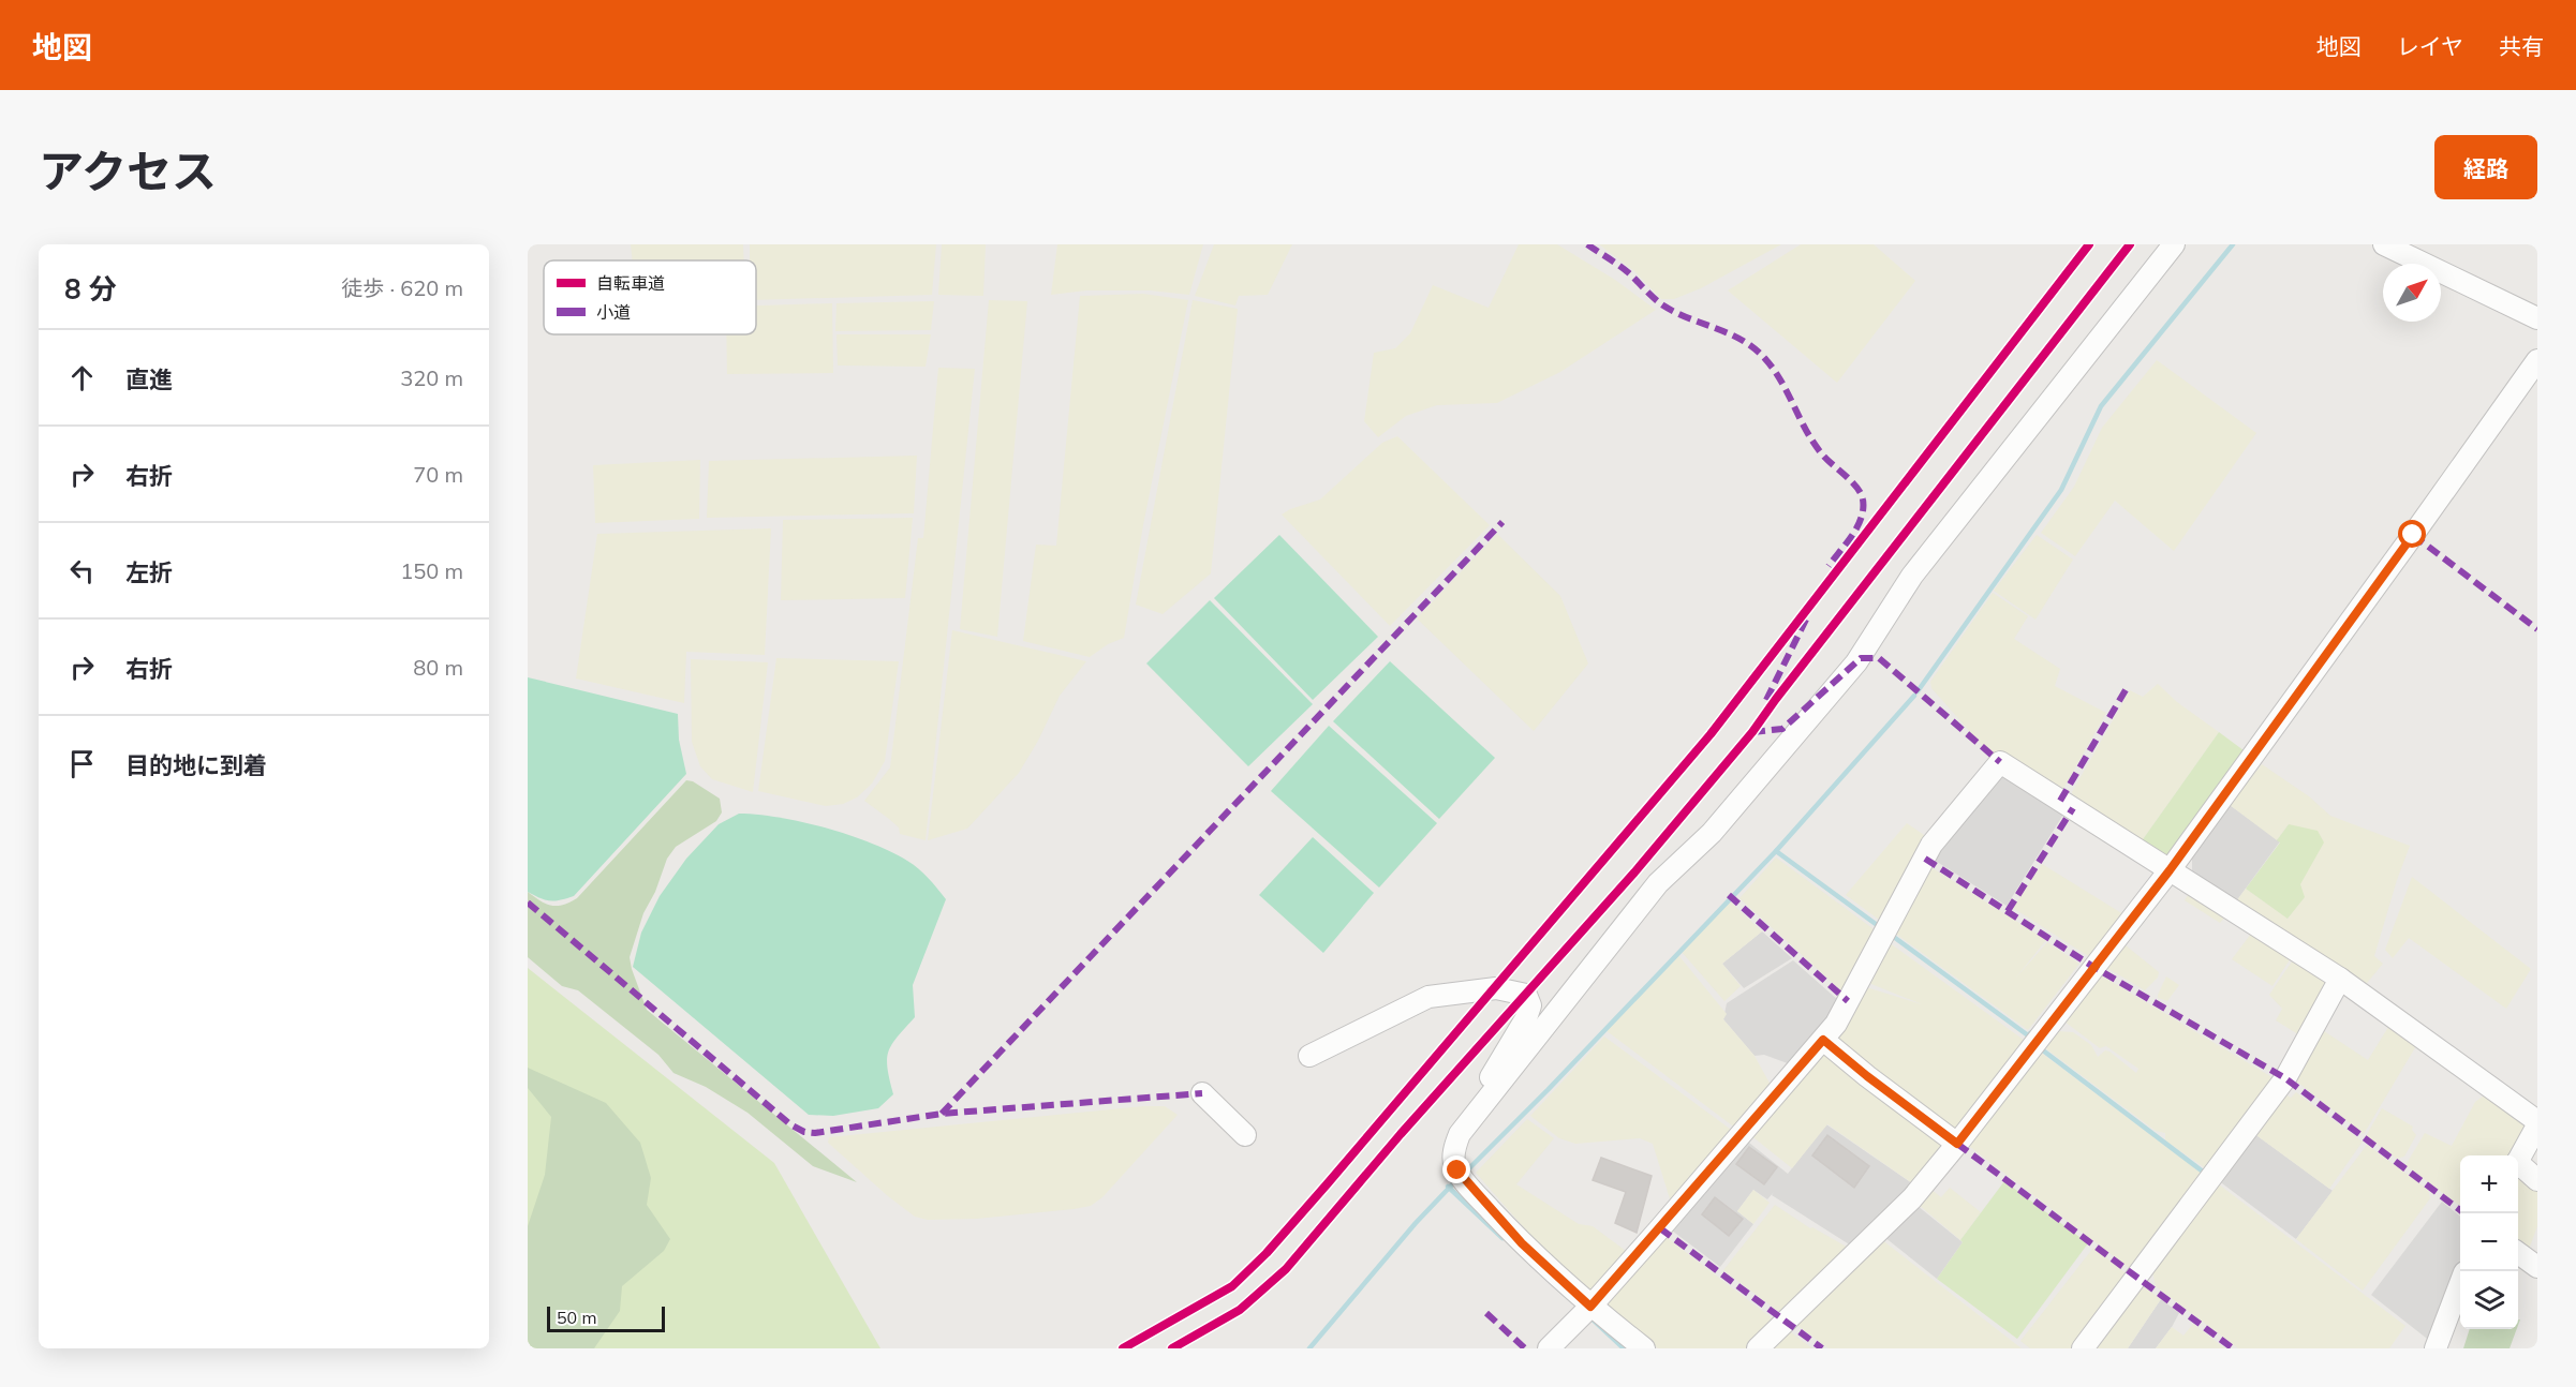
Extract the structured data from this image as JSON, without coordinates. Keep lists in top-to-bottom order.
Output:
{
  "legend": ["自転車道", "小道"],
  "scale_bar": "50 m",
  "north": "top right",
  "page": {
    "header": "地図",
    "nav": ["地図", "レイヤ", "共有"],
    "title": "アクセス",
    "buttons": "経路",
    "heading": ["8 分", "徒歩 · 620 m"],
    "list": [
      ["直進", "320 m"],
      ["右折", "70 m"],
      ["左折", "150 m"],
      ["右折", "80 m"],
      "目的地に到着"
    ],
    "map_buttons": ["+", "−"],
    "scale": "50 m"
  }
}
